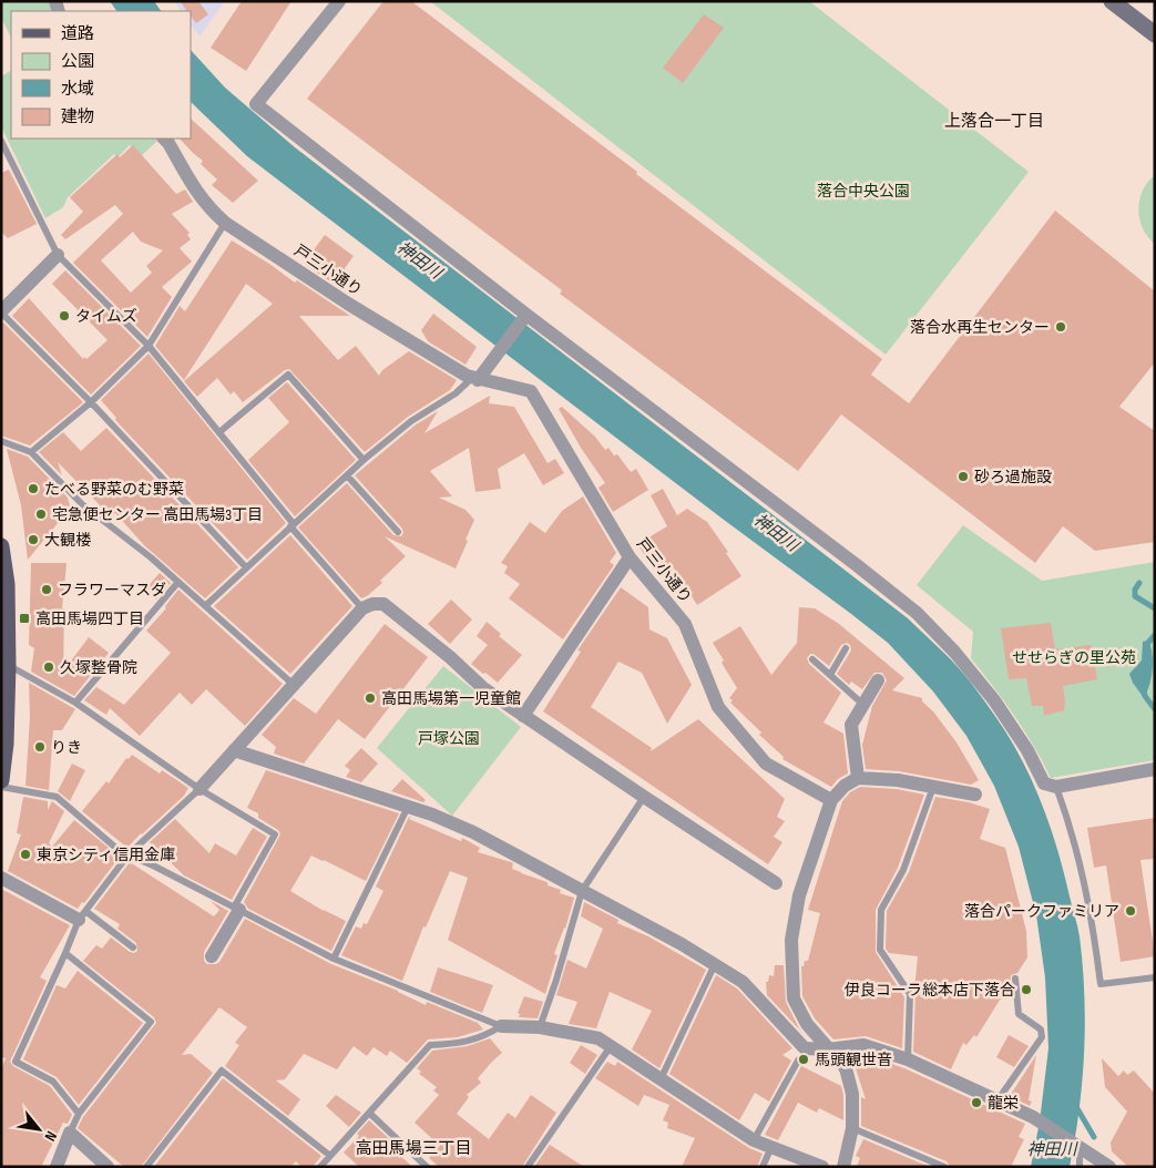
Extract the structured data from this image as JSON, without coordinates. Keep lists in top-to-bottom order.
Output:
{
  "streets": {
    "street": ["戸三小通り"]
  },
  "districts": ["上落合一丁目", "高田馬場三丁目"],
  "water": ["神田川"],
  "parks": ["落合中央公園", "せせらぎの里公苑", "戸塚公園"],
  "places": {
    "other": [
      "タイムズ",
      "落合水再生センター",
      "砂ろ過施設",
      "たべる野菜のむ野菜",
      "宅急便センター 高田馬場3丁目",
      "大観楼",
      "フラワーマスダ",
      "久塚整骨院",
      "高田馬場第一児童館",
      "りき",
      "東京シティ信用金庫",
      "落合パークファミリア",
      "伊良コーラ総本店下落合",
      "馬頭観世音",
      "龍栄"
    ],
    "transit": ["高田馬場四丁目"]
  },
  "legend": [
    "道路",
    "公園",
    "水域",
    "建物"
  ],
  "north": "bottom right"
}
